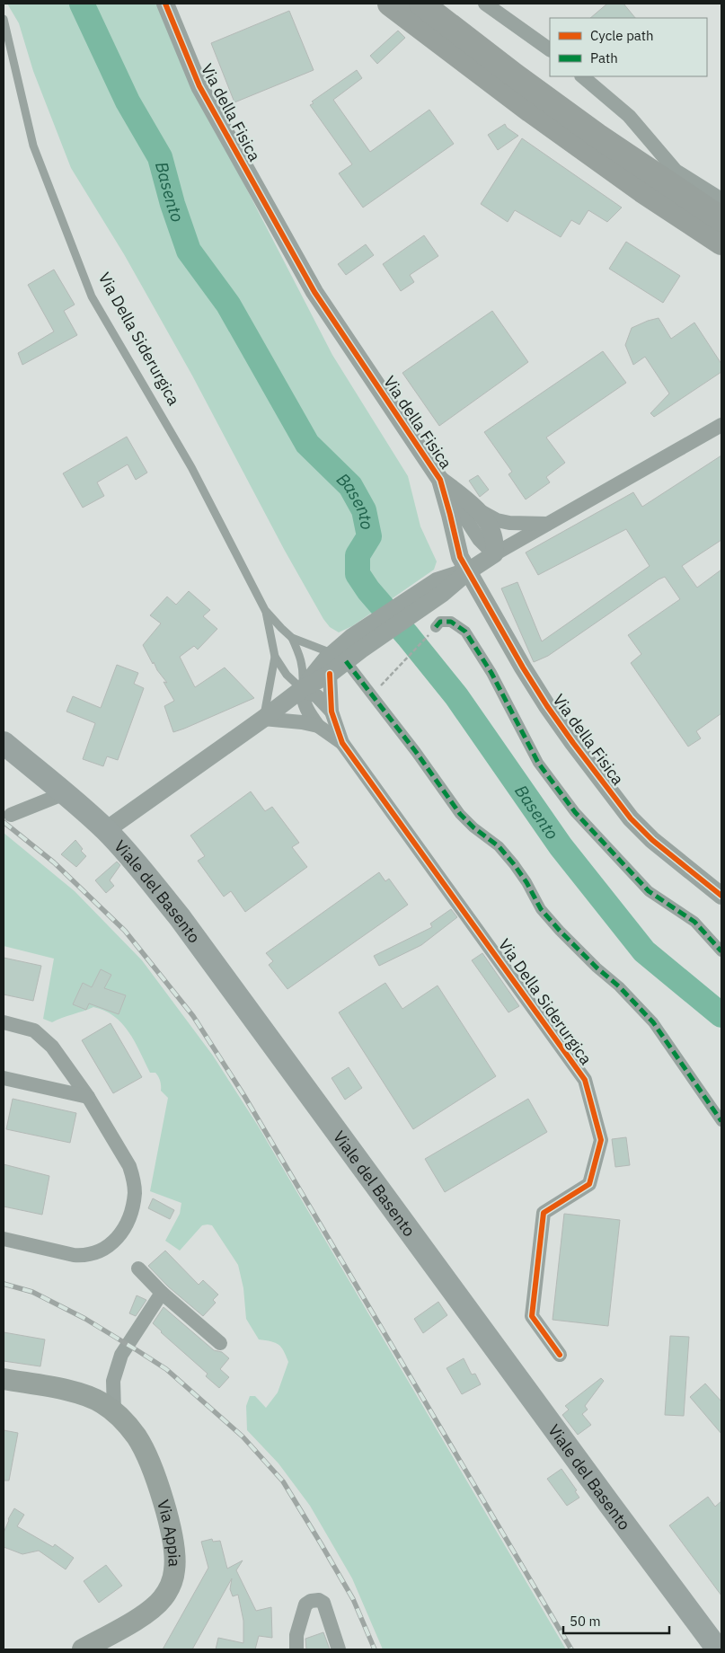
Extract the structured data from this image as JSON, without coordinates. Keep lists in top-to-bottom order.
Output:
{
  "streets": {
    "main road": ["Viale del Basento", "Via Appia"],
    "street": ["Via della Fisica", "Via Della Siderurgica"]
  },
  "water": ["Basento"],
  "legend": ["Cycle path", "Path"],
  "scale_bar": "50 m"
}
